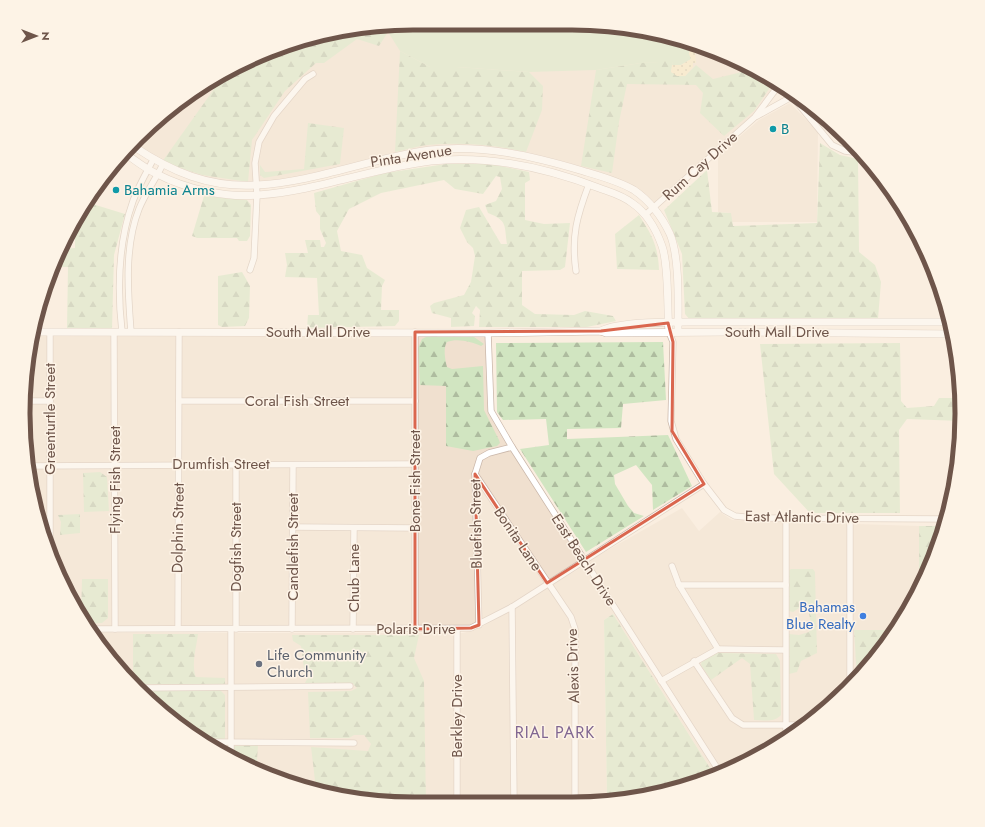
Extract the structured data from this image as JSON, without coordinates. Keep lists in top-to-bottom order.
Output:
{
  "streets": {
    "street": [
      "Pinta Avenue",
      "Rum Cay Drive",
      "South Mall Drive",
      "Coral Fish Street",
      "Greenturtle Street",
      "Drumfish Street",
      "Flying Fish Street",
      "Bone Fish Street",
      "East Atlantic Drive",
      "Bluefish Street",
      "Dolphin Street",
      "Bonita Lane",
      "Dogfish Street",
      "Candlefish Street",
      "East Beach Drive",
      "Chub Lane",
      "Polaris Drive",
      "Alexis Drive",
      "Berkley Drive"
    ]
  },
  "crossings": [
    ["Pinta Avenue", "Rum Cay Drive"],
    ["Pinta Avenue", "South Mall Drive"],
    ["Pinta Avenue", "Flying Fish Street"],
    ["Pinta Avenue", "East Atlantic Drive"],
    ["South Mall Drive", "Greenturtle Street"],
    ["South Mall Drive", "Flying Fish Street"],
    ["South Mall Drive", "Bone Fish Street"],
    ["South Mall Drive", "East Atlantic Drive"],
    ["South Mall Drive", "Dolphin Street"],
    ["South Mall Drive", "East Beach Drive"],
    ["Coral Fish Street", "Bone Fish Street"],
    ["Coral Fish Street", "Dolphin Street"],
    ["Greenturtle Street", "Drumfish Street"],
    ["Drumfish Street", "Flying Fish Street"],
    ["Drumfish Street", "Bone Fish Street"],
    ["Drumfish Street", "Dolphin Street"],
    ["Drumfish Street", "Dogfish Street"],
    ["Drumfish Street", "Candlefish Street"],
    ["Flying Fish Street", "Polaris Drive"],
    ["Bone Fish Street", "Polaris Drive"],
    ["East Atlantic Drive", "Polaris Drive"],
    ["Bluefish Street", "Bonita Lane"],
    ["Bluefish Street", "East Beach Drive"],
    ["Bluefish Street", "Polaris Drive"],
    ["Dolphin Street", "Polaris Drive"],
    ["Bonita Lane", "Polaris Drive"],
    ["Bonita Lane", "Alexis Drive"],
    ["Dogfish Street", "Polaris Drive"],
    ["Candlefish Street", "Polaris Drive"],
    ["East Beach Drive", "Polaris Drive"],
    ["Chub Lane", "Polaris Drive"],
    ["Polaris Drive", "Alexis Drive"],
    ["Polaris Drive", "Berkley Drive"]
  ],
  "districts": ["RIAL PARK"],
  "places": [
    "B",
    "Bahamia Arms",
    "Bahamas Blue Realty",
    "Life Community Church"
  ],
  "north": "right"
}
